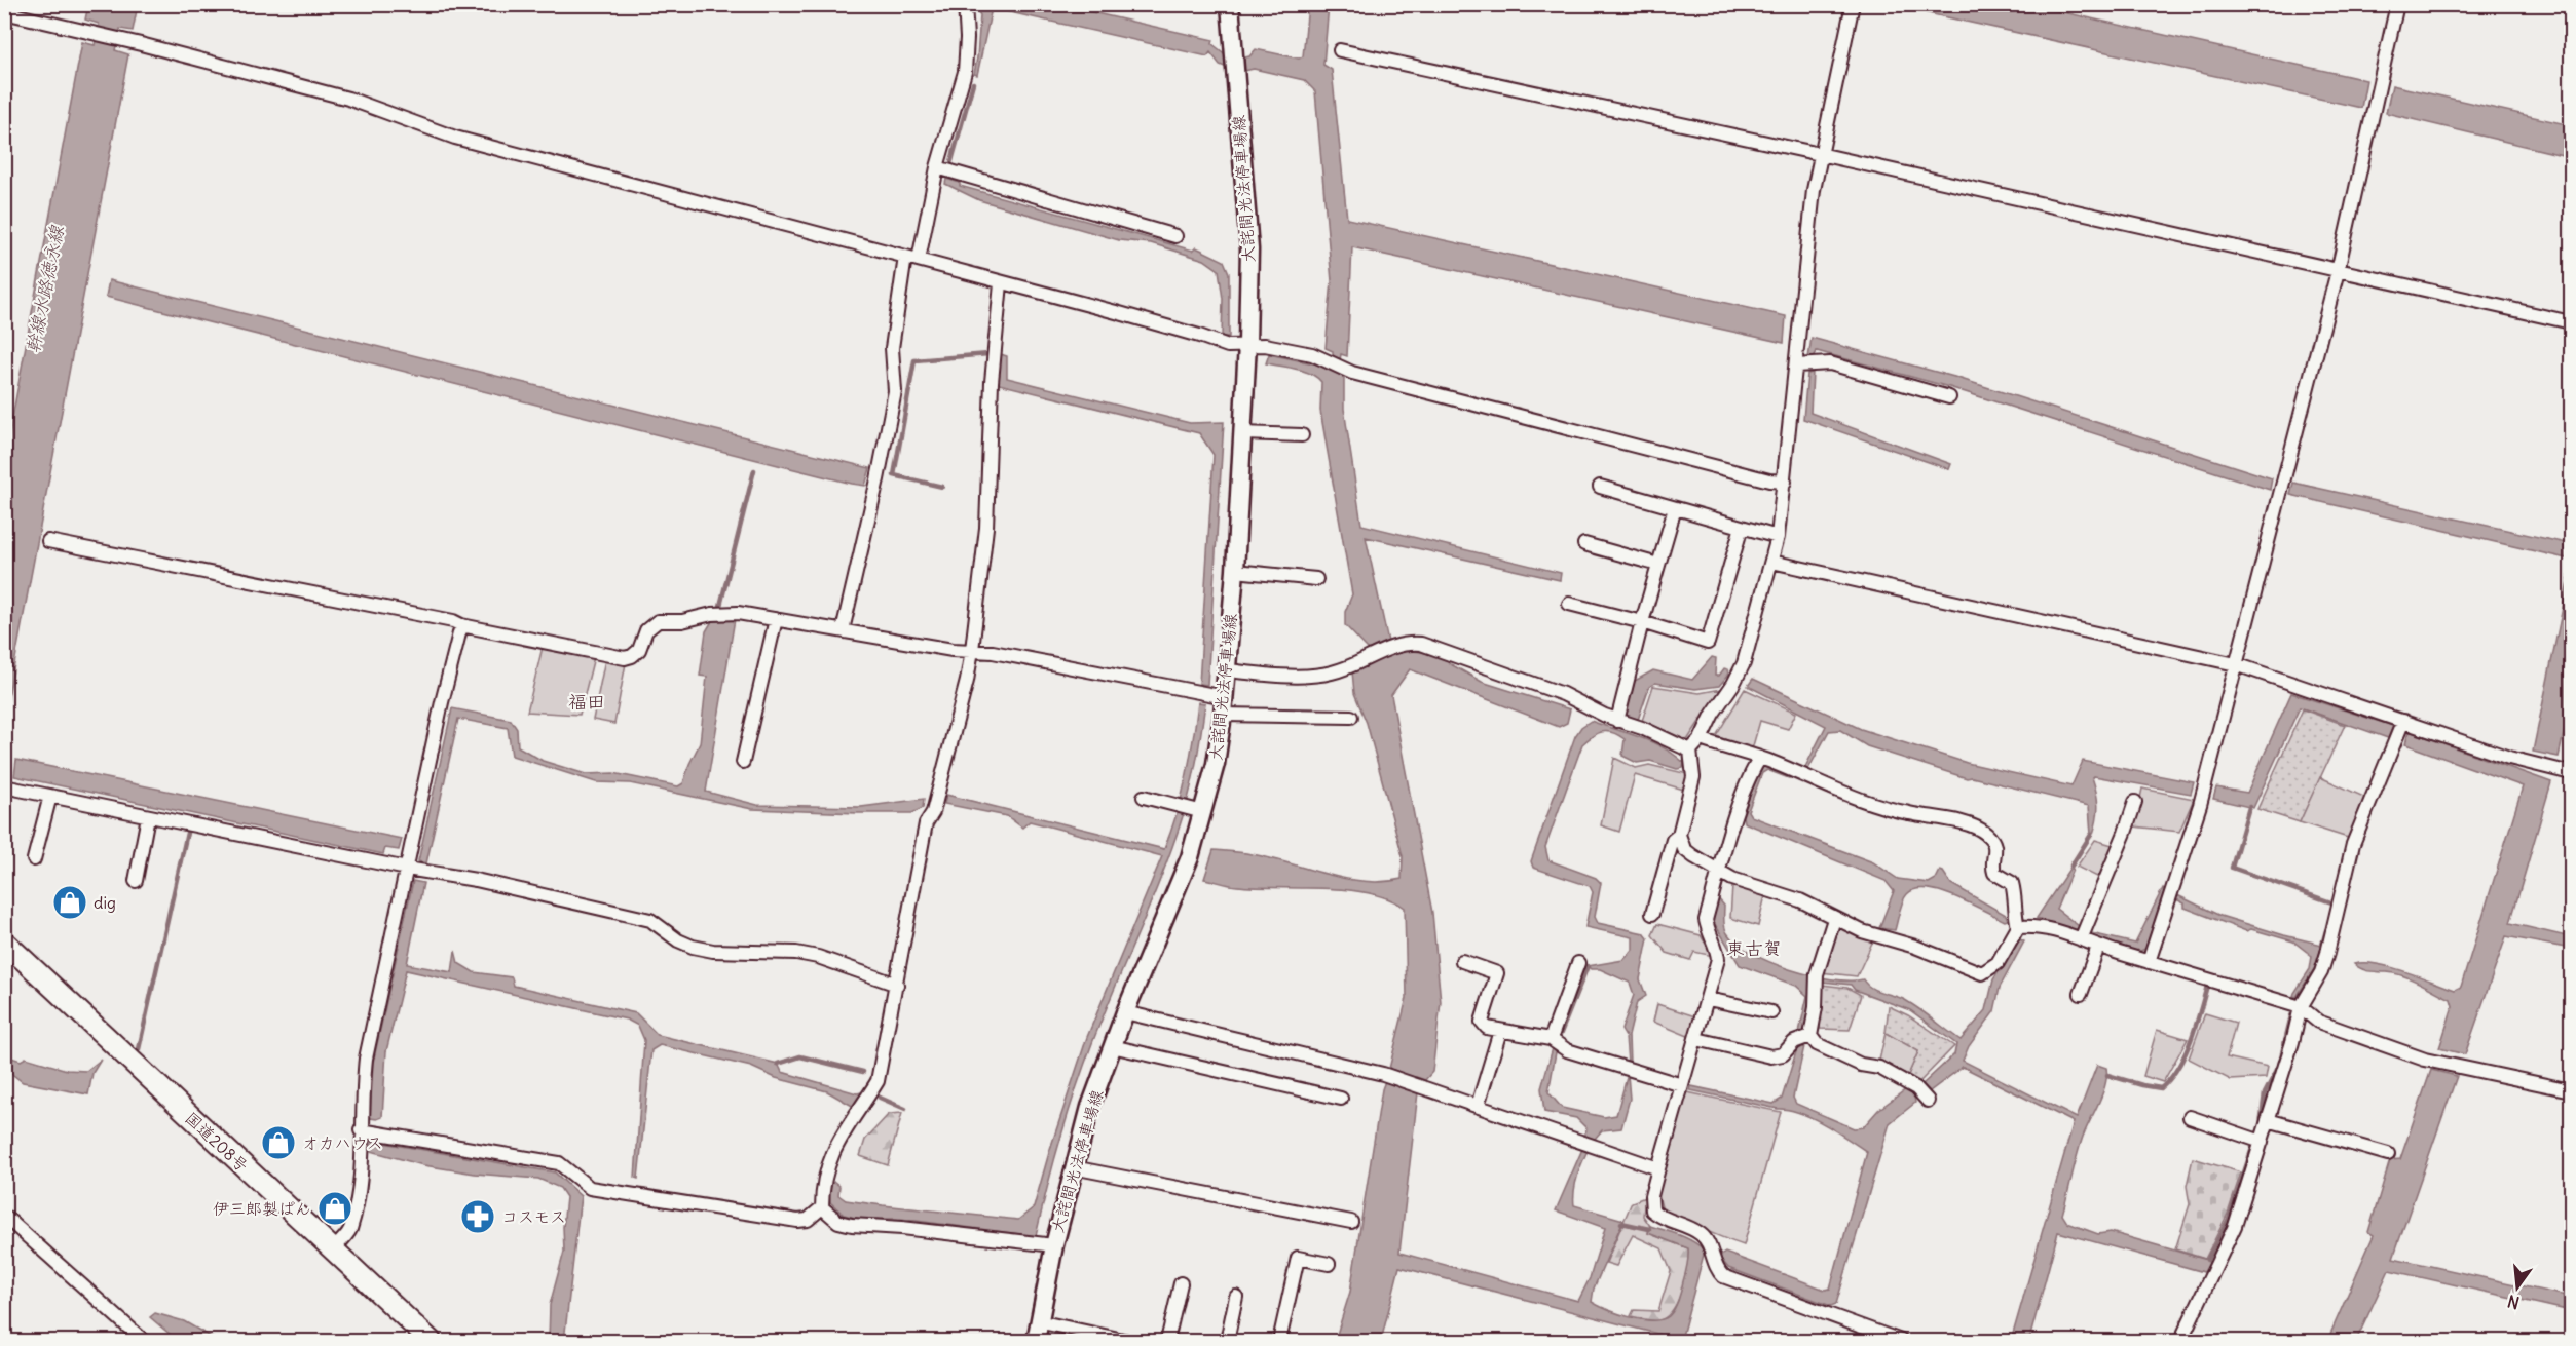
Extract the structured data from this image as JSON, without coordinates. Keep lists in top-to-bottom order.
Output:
{
  "streets": {
    "highway": ["国道208号"],
    "main road": ["大詫間光法停車場線"]
  },
  "districts": ["福田", "東古賀"],
  "water": ["幹線水路徳永線"],
  "places": {
    "shop": ["dig", "オカハウス", "伊三郎製ぱん"],
    "pharmacy": ["コスモス"]
  },
  "north": "bottom"
}
